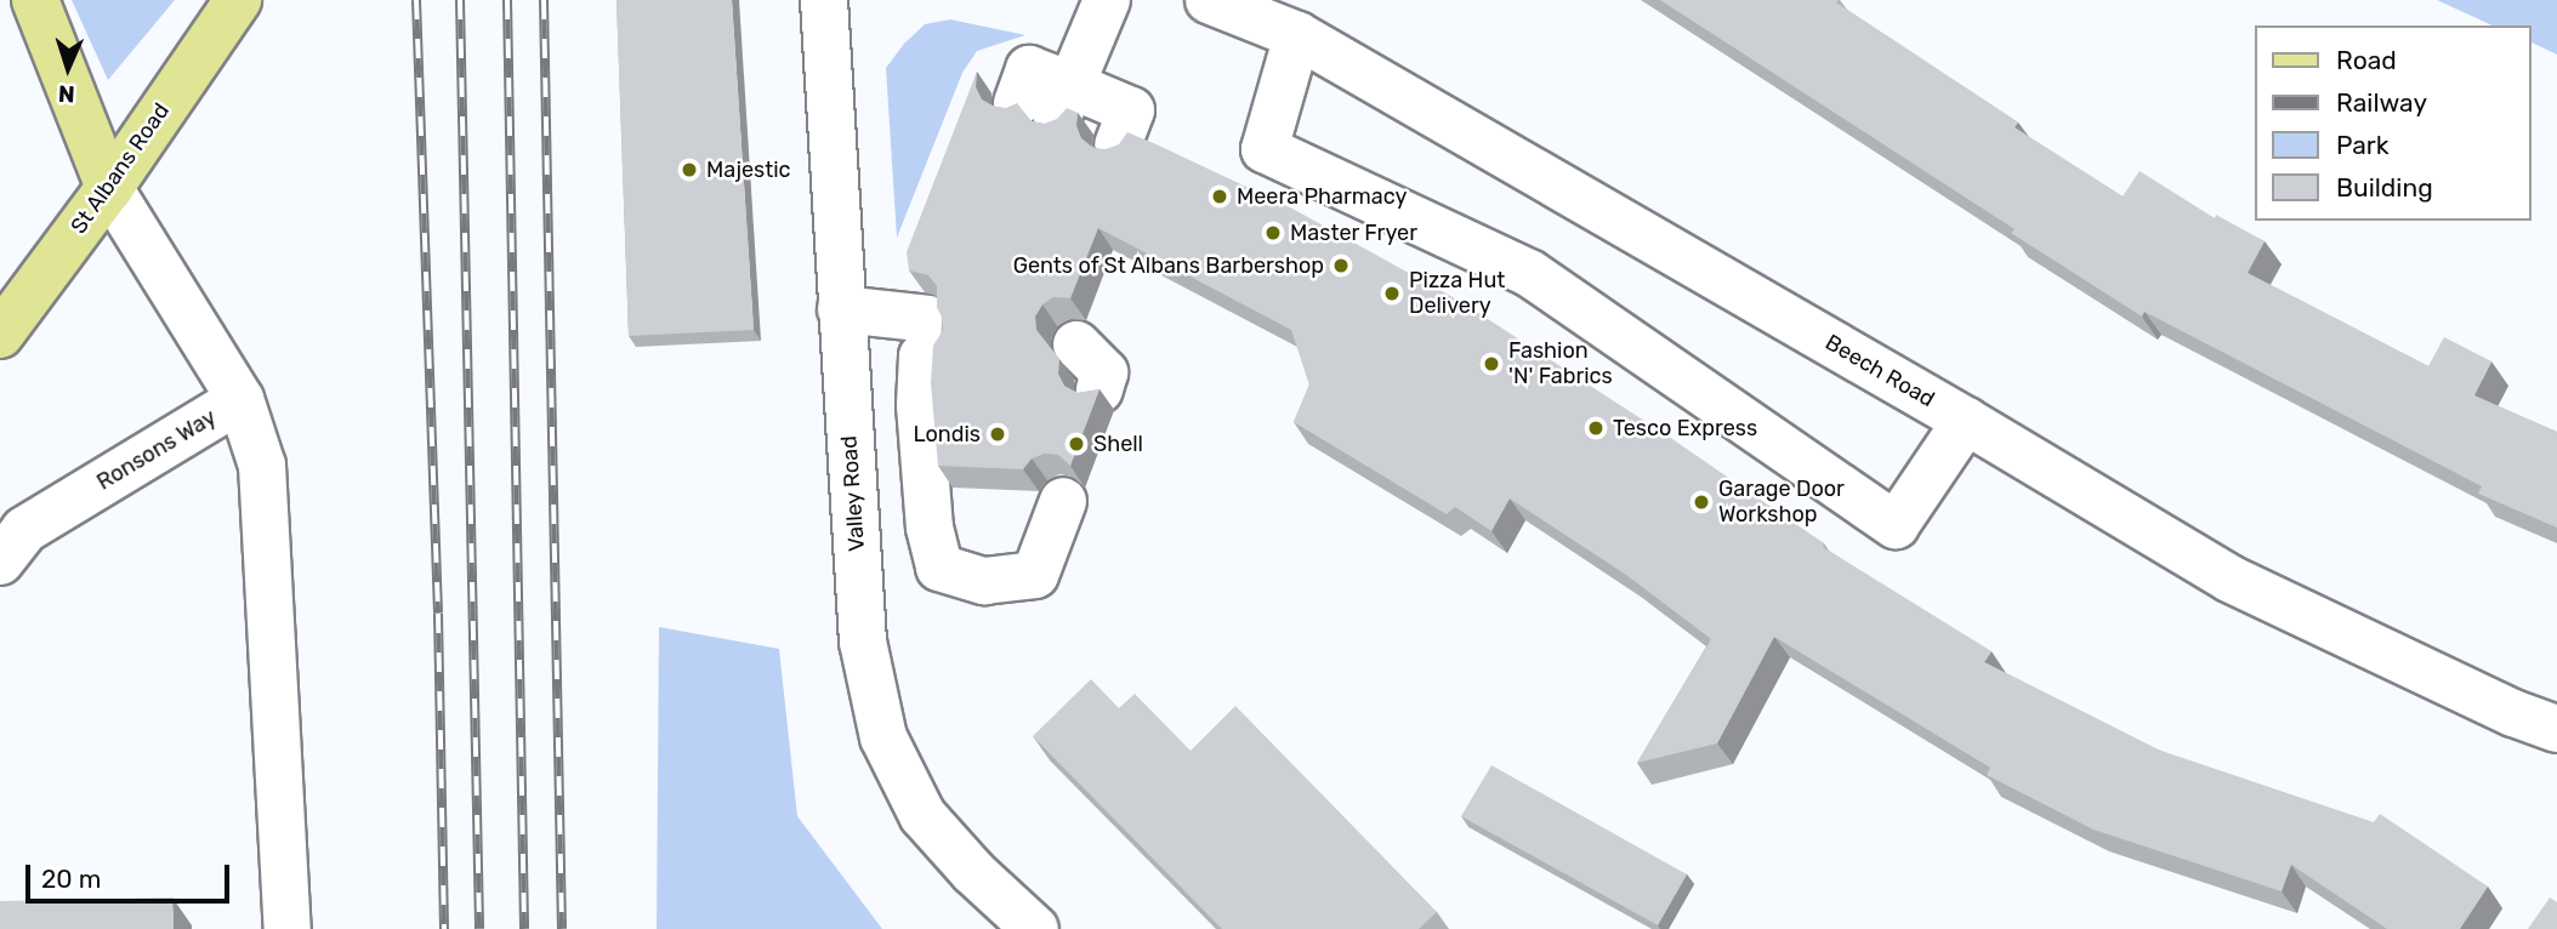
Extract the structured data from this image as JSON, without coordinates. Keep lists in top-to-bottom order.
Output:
{
  "streets": {
    "main road": ["St Albans Road"],
    "street": ["Beech Road", "Ronsons Way", "Valley Road"]
  },
  "crossings": [
    ["St Albans Road", "Ronsons Way"]
  ],
  "places": [
    "Majestic",
    "Meera Pharmacy",
    "Master Fryer",
    "Gents of St Albans Barbershop",
    "Pizza Hut Delivery",
    "Fashion 'N' Fabrics",
    "Tesco Express",
    "Londis",
    "Shell",
    "Garage Door Workshop"
  ],
  "legend": [
    "Road",
    "Railway",
    "Park",
    "Building"
  ],
  "scale_bar": "20 m",
  "north": "bottom"
}
